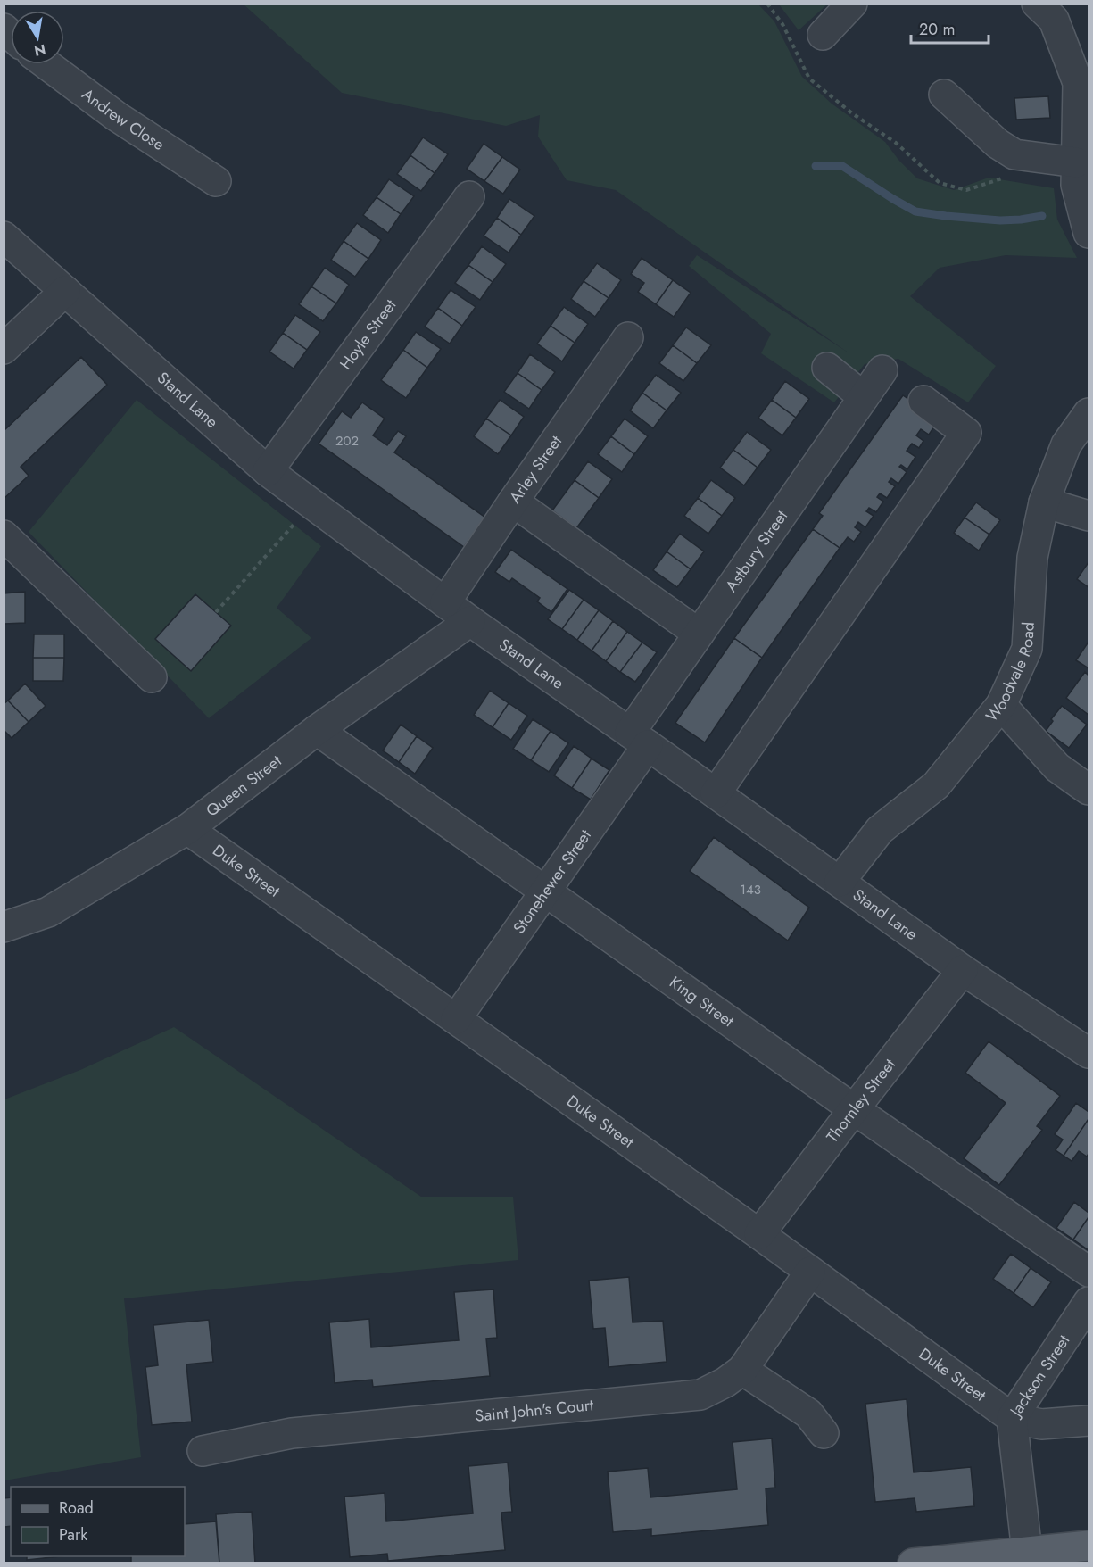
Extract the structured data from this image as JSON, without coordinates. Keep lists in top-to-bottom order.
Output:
{
  "streets": {
    "street": [
      "Andrew Close",
      "Hoyle Street",
      "Stand Lane",
      "Arley Street",
      "Astbury Street",
      "Woodvale Road",
      "Queen Street",
      "Duke Street",
      "Stonehewer Street",
      "King Street",
      "Thornley Street",
      "Jackson Street",
      "Saint John's Court"
    ]
  },
  "crossings": [
    ["Hoyle Street", "Stand Lane"],
    ["Stand Lane", "Arley Street"],
    ["Stand Lane", "Astbury Street"],
    ["Stand Lane", "Woodvale Road"],
    ["Stand Lane", "Queen Street"],
    ["Stand Lane", "Stonehewer Street"],
    ["Stand Lane", "Thornley Street"],
    ["Astbury Street", "Stonehewer Street"],
    ["Queen Street", "Duke Street"],
    ["Queen Street", "King Street"],
    ["Duke Street", "Stonehewer Street"],
    ["Duke Street", "Thornley Street"],
    ["Duke Street", "Jackson Street"],
    ["Duke Street", "Saint John's Court"],
    ["Stonehewer Street", "King Street"],
    ["King Street", "Thornley Street"]
  ],
  "house_numbers": ["202", "143"],
  "legend": ["Road", "Park"],
  "scale_bar": "20 m",
  "north": "bottom"
}
